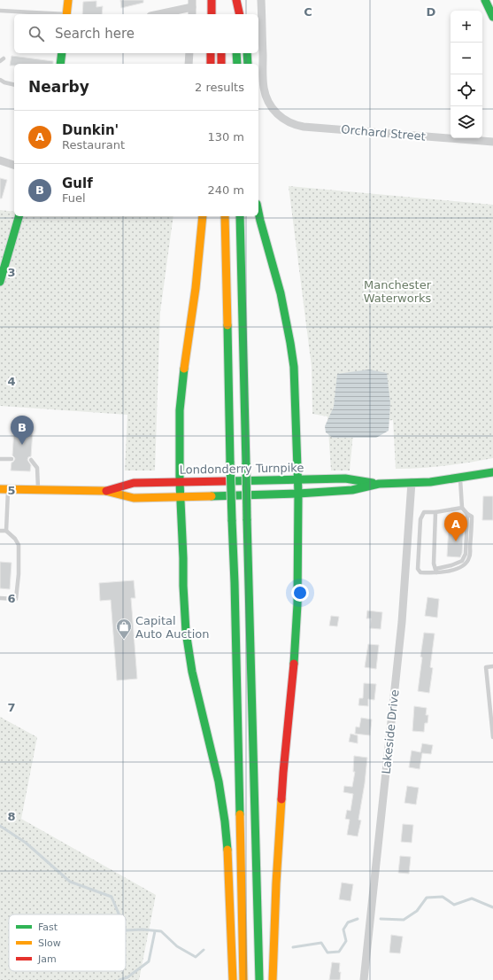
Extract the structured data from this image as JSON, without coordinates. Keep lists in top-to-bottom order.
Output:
{
  "streets": {
    "main road": ["Londonderry Turnpike"],
    "street": ["Orchard Street", "Lakeside Drive"]
  },
  "crossings": [
    ["Londonderry Turnpike", "Lakeside Drive"]
  ],
  "parks": ["Manchester Waterworks"],
  "places": {
    "shop": ["Capital Auto Auction"]
  },
  "legend": ["Fast", "Slow", "Jam"],
  "page": {
    "map_buttons": ["+", "−"],
    "search": "Search here",
    "heading": ["Nearby", "2 results"],
    "list": [
      {
        "mark": "A",
        "name": "Dunkin'",
        "note": "Restaurant",
        "value": "130 m"
      },
      {
        "mark": "B",
        "name": "Gulf",
        "note": "Fuel",
        "value": "240 m"
      }
    ],
    "pins": ["B", "A"]
  },
  "grid": {
    "columns": ["C", "D"],
    "rows": [
      "3",
      "4",
      "5",
      "6",
      "7",
      "8"
    ]
  }
}
